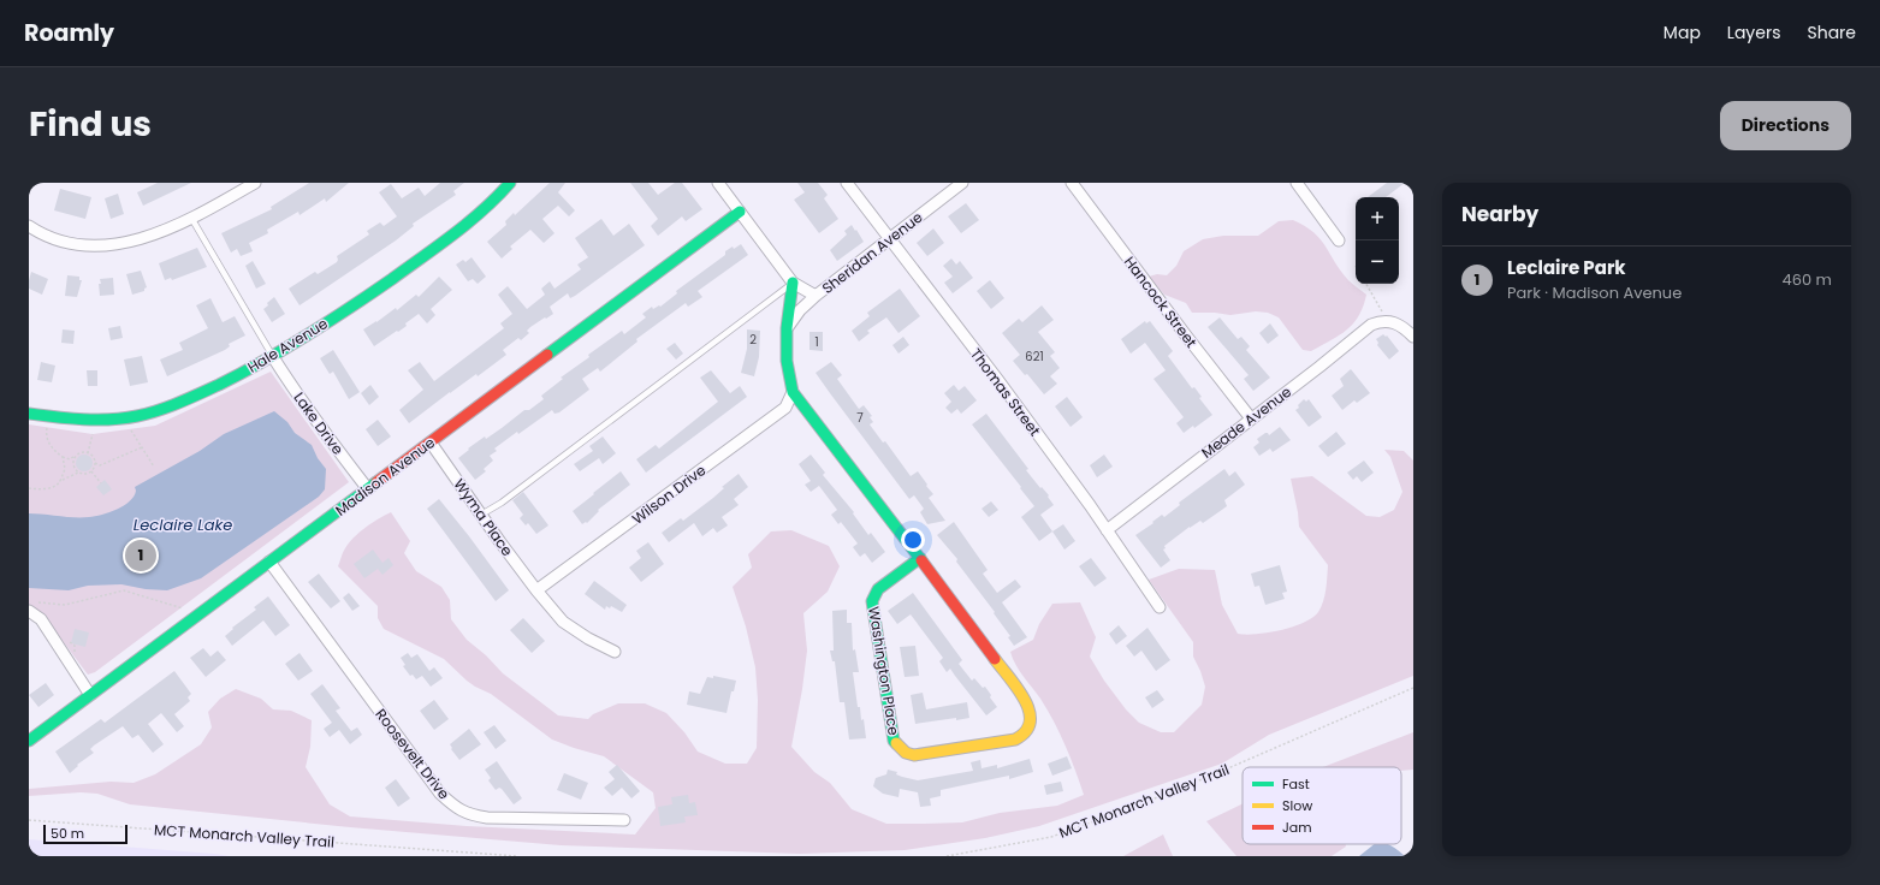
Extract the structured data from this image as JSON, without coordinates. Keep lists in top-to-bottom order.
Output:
{
  "streets": {
    "street": [
      "Sheridan Avenue",
      "Hancock Street",
      "Hale Avenue",
      "Thomas Street",
      "Meade Avenue",
      "Lake Drive",
      "Madison Avenue",
      "Wilson Drive",
      "Wyma Place",
      "Washington Place",
      "Roosevelt Drive"
    ],
    "path": ["MCT Monarch Valley Trail"]
  },
  "crossings": [
    ["Sheridan Avenue", "Thomas Street"],
    ["Sheridan Avenue", "Washington Place"],
    ["Hancock Street", "Meade Avenue"],
    ["Hale Avenue", "Lake Drive"],
    ["Thomas Street", "Meade Avenue"],
    ["Lake Drive", "Madison Avenue"],
    ["Madison Avenue", "Wyma Place"],
    ["Madison Avenue", "Roosevelt Drive"],
    ["Wilson Drive", "Wyma Place"],
    ["Wilson Drive", "Washington Place"]
  ],
  "water": ["Leclaire Lake"],
  "house_numbers": [
    "2",
    "1",
    "621",
    "7"
  ],
  "legend": ["Fast", "Slow", "Jam"],
  "scale_bar": "50 m",
  "page": {
    "header": "Roamly",
    "nav": ["Map", "Layers", "Share"],
    "title": "Find us",
    "buttons": "Directions",
    "heading": "Nearby",
    "map_buttons": ["+", "−"],
    "list": [
      {
        "mark": "1",
        "name": "Leclaire Park",
        "note": "Park · Madison Avenue",
        "value": "460 m"
      }
    ],
    "pins": "1",
    "scale": "50 m"
  }
}
